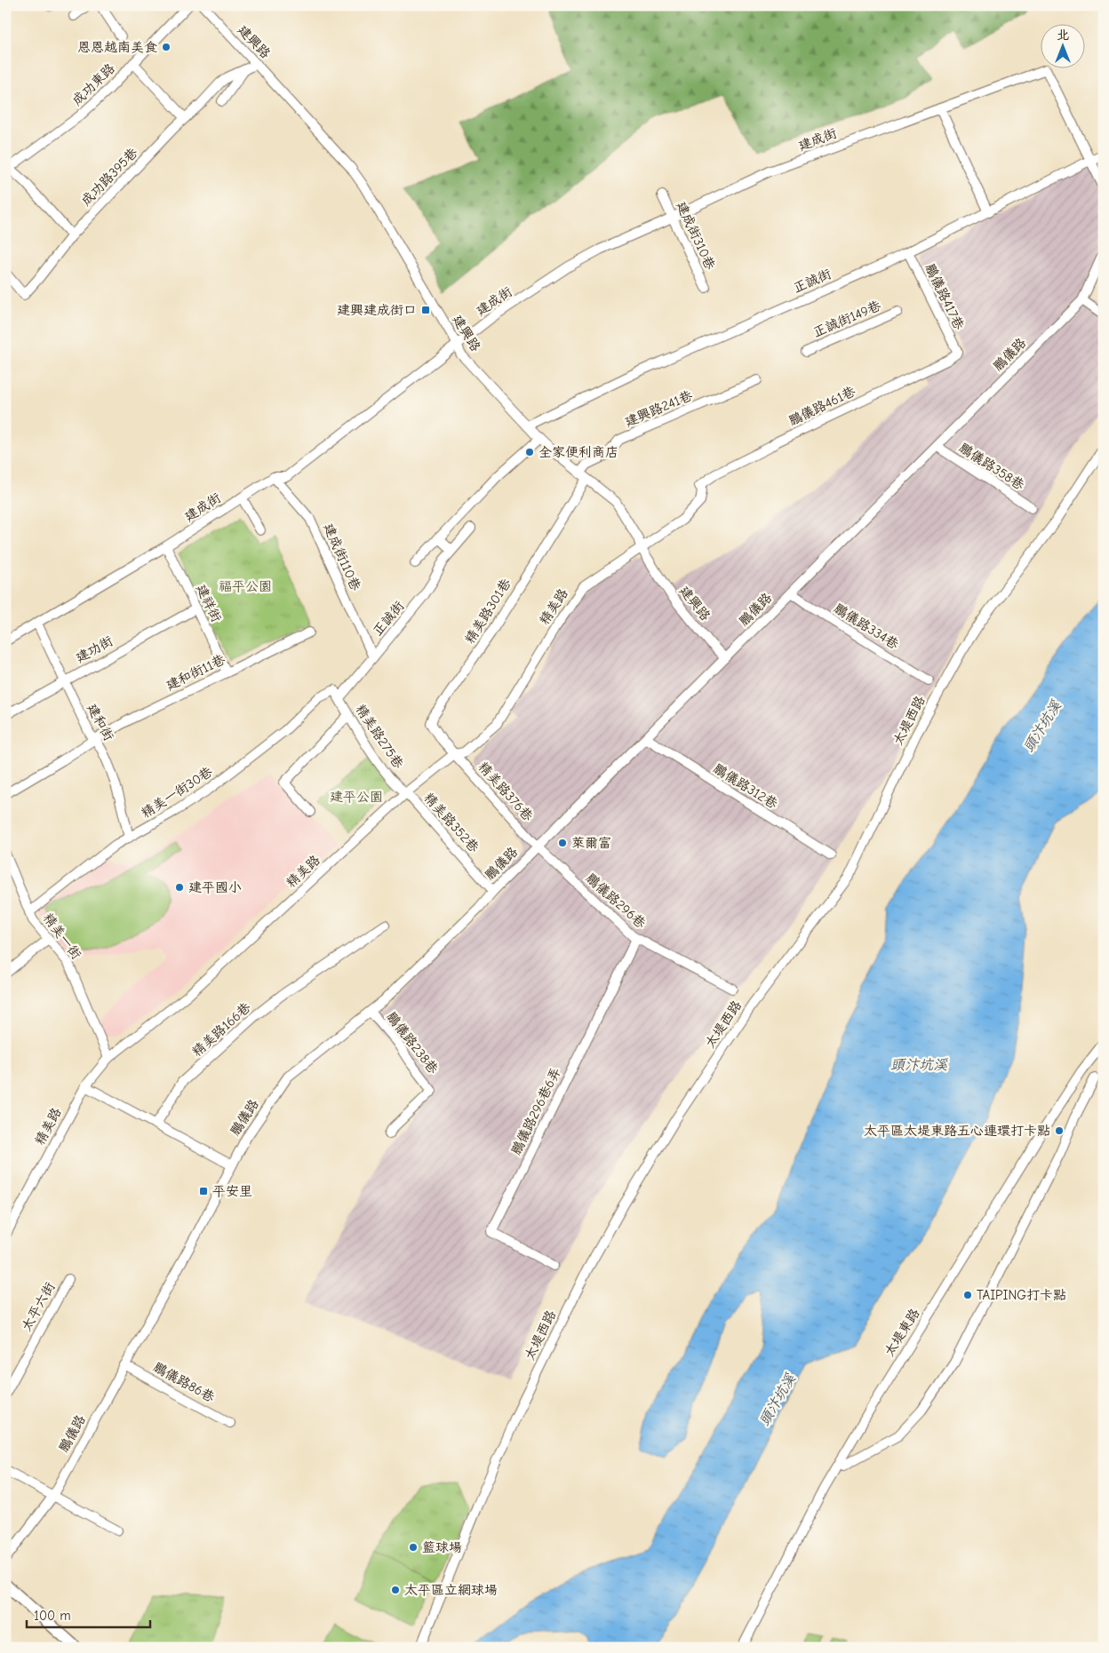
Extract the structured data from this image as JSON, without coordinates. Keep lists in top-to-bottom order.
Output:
{
  "streets": {
    "street": [
      "建興路",
      "成功東路",
      "建成街",
      "成功路395巷",
      "建成街310巷",
      "正誠街",
      "鵬儀路417巷",
      "正誠街149巷",
      "鵬儀路",
      "鵬儀路461巷",
      "建興路241巷",
      "鵬儀路358巷",
      "建成街110巷",
      "建祥街",
      "精美路",
      "精美路301巷",
      "鵬儀路334巷",
      "建功街",
      "建和街11巷",
      "太堤西路",
      "建和街",
      "精美路275巷",
      "鵬儀路312巷",
      "精美路376巷",
      "精美一街30巷",
      "精美路352巷",
      "鵬儀路296巷",
      "精美一街",
      "精美路166巷",
      "鵬儀路238巷",
      "鵬儀路296巷6弄",
      "太平六街",
      "太堤東路",
      "鵬儀路86巷"
    ]
  },
  "crossings": [
    ["建興路", "建成街"],
    ["建興路", "成功路395巷"],
    ["建興路", "正誠街"],
    ["建興路", "鵬儀路"],
    ["建興路", "建興路241巷"],
    ["建興路", "精美路"],
    ["建興路", "精美路301巷"],
    ["建成街", "建成街310巷"],
    ["建成街", "正誠街"],
    ["建成街", "建成街110巷"],
    ["建成街", "建祥街"],
    ["建成街", "建和街"],
    ["正誠街", "鵬儀路417巷"],
    ["正誠街", "建成街110巷"],
    ["正誠街", "精美路275巷"],
    ["正誠街", "精美一街30巷"],
    ["鵬儀路417巷", "鵬儀路461巷"],
    ["鵬儀路", "鵬儀路358巷"],
    ["鵬儀路", "鵬儀路334巷"],
    ["鵬儀路", "鵬儀路312巷"],
    ["鵬儀路", "精美路376巷"],
    ["鵬儀路", "精美路352巷"],
    ["鵬儀路", "鵬儀路296巷"],
    ["鵬儀路", "鵬儀路238巷"],
    ["鵬儀路", "鵬儀路86巷"],
    ["鵬儀路461巷", "精美路"],
    ["建興路241巷", "精美路301巷"],
    ["建祥街", "建功街"],
    ["建祥街", "建和街11巷"],
    ["精美路", "精美路301巷"],
    ["精美路", "精美路275巷"],
    ["精美路", "精美路376巷"],
    ["精美路", "精美路352巷"],
    ["精美路", "精美一街"],
    ["精美路301巷", "精美路376巷"],
    ["建功街", "建和街"],
    ["建和街11巷", "建和街"],
    ["建和街", "精美一街30巷"],
    ["精美路275巷", "精美一街30巷"],
    ["精美路275巷", "精美路352巷"],
    ["精美路376巷", "鵬儀路296巷"],
    ["精美一街30巷", "精美一街"],
    ["鵬儀路296巷", "鵬儀路296巷6弄"]
  ],
  "water": ["頭汴坑溪"],
  "parks": ["福平公園", "建平公園"],
  "places": {
    "other": [
      "恩恩越南美食",
      "全家便利商店",
      "萊爾富",
      "建平國小",
      "太平區太堤東路五心連環打卡點",
      "TAIPING打卡點",
      "籃球場",
      "太平區立網球場"
    ],
    "transit": ["建興建成街口", "平安里"]
  },
  "scale_bar": "100 m",
  "north": "top"
}
